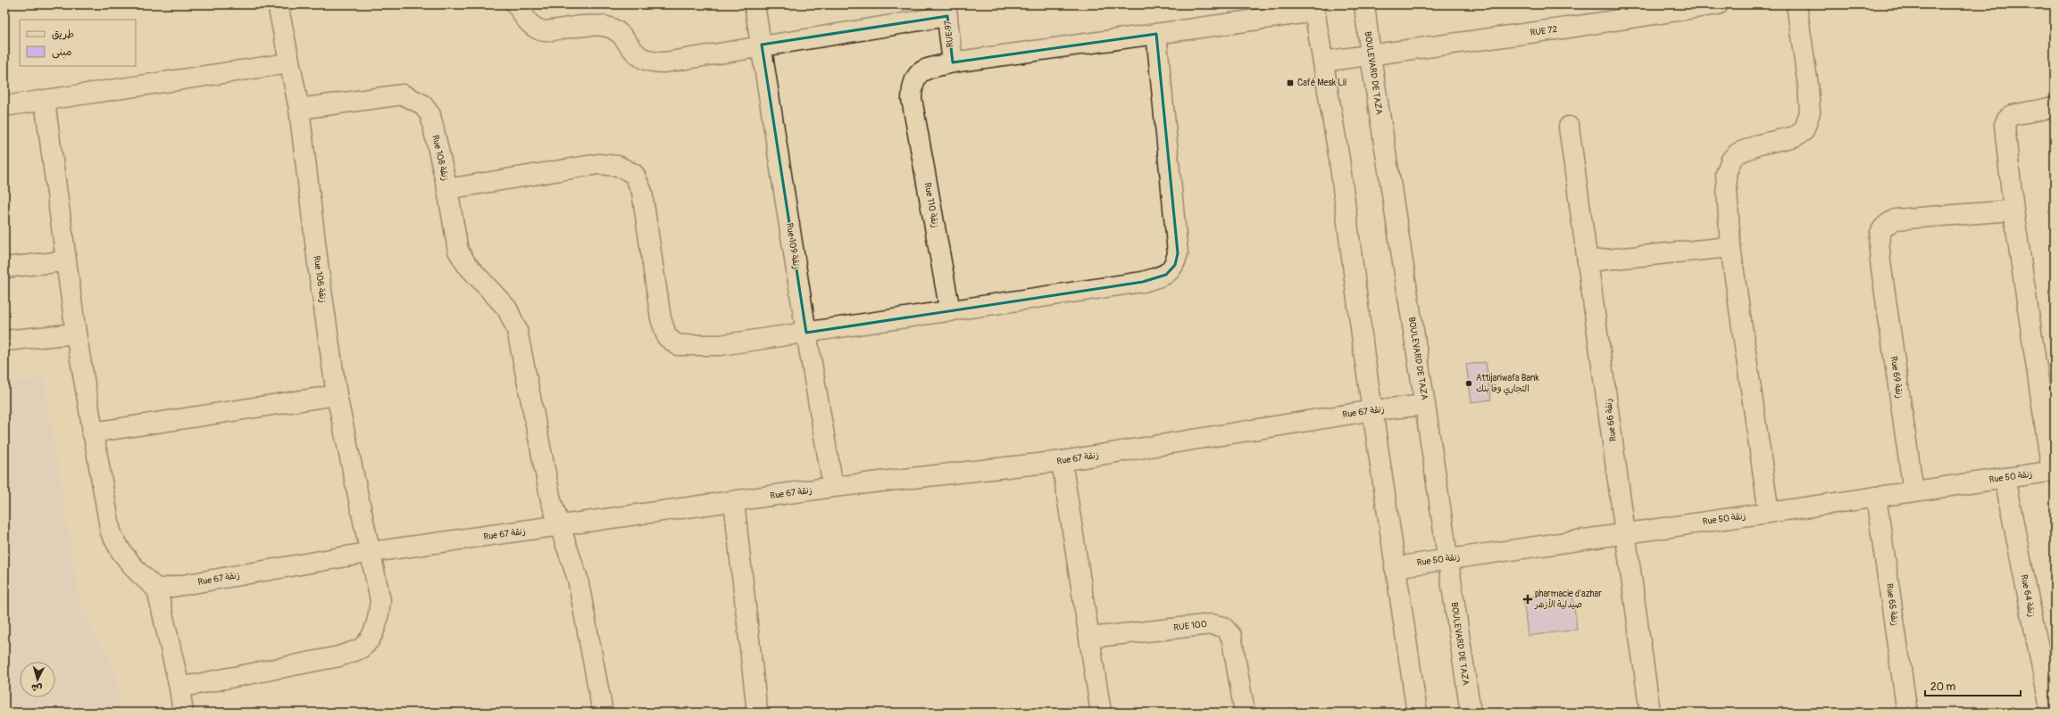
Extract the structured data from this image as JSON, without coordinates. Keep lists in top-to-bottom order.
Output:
{
  "streets": {
    "street": [
      "RUE 72",
      "RUE 97",
      "BOULEVARD DE TAZA",
      "Rue 108 زنقة",
      "Rue 110 زنقة",
      "Rue 109 زنقة",
      "Rue 106 زنقة",
      "Rue 69 زنقة",
      "Rue 67 زنقة",
      "Rue 66 زنقة",
      "Rue 50 زنقة",
      "Rue 64 زنقة",
      "Rue 65 زنقة",
      "RUE 100"
    ]
  },
  "crossings": [
    ["RUE 72", "BOULEVARD DE TAZA"],
    ["RUE 97", "Rue 110 زنقة"],
    ["BOULEVARD DE TAZA", "Rue 67 زنقة"],
    ["BOULEVARD DE TAZA", "Rue 50 زنقة"],
    ["Rue 108 زنقة", "Rue 106 زنقة"],
    ["Rue 108 زنقة", "Rue 67 زنقة"],
    ["Rue 109 زنقة", "Rue 67 زنقة"],
    ["Rue 106 زنقة", "Rue 67 زنقة"],
    ["Rue 69 زنقة", "Rue 50 زنقة"],
    ["Rue 66 زنقة", "Rue 50 زنقة"],
    ["Rue 50 زنقة", "Rue 64 زنقة"],
    ["Rue 50 زنقة", "Rue 65 زنقة"]
  ],
  "places": {
    "transit": ["Café Mesk Lil"],
    "other": ["Attijariwafa Bank التجاري وفا بنك"],
    "health": ["pharmacie d'azhar صيدلية الأزهر"]
  },
  "legend": ["طريق", "مبنى"],
  "scale_bar": "20 m",
  "north": "bottom"
}
